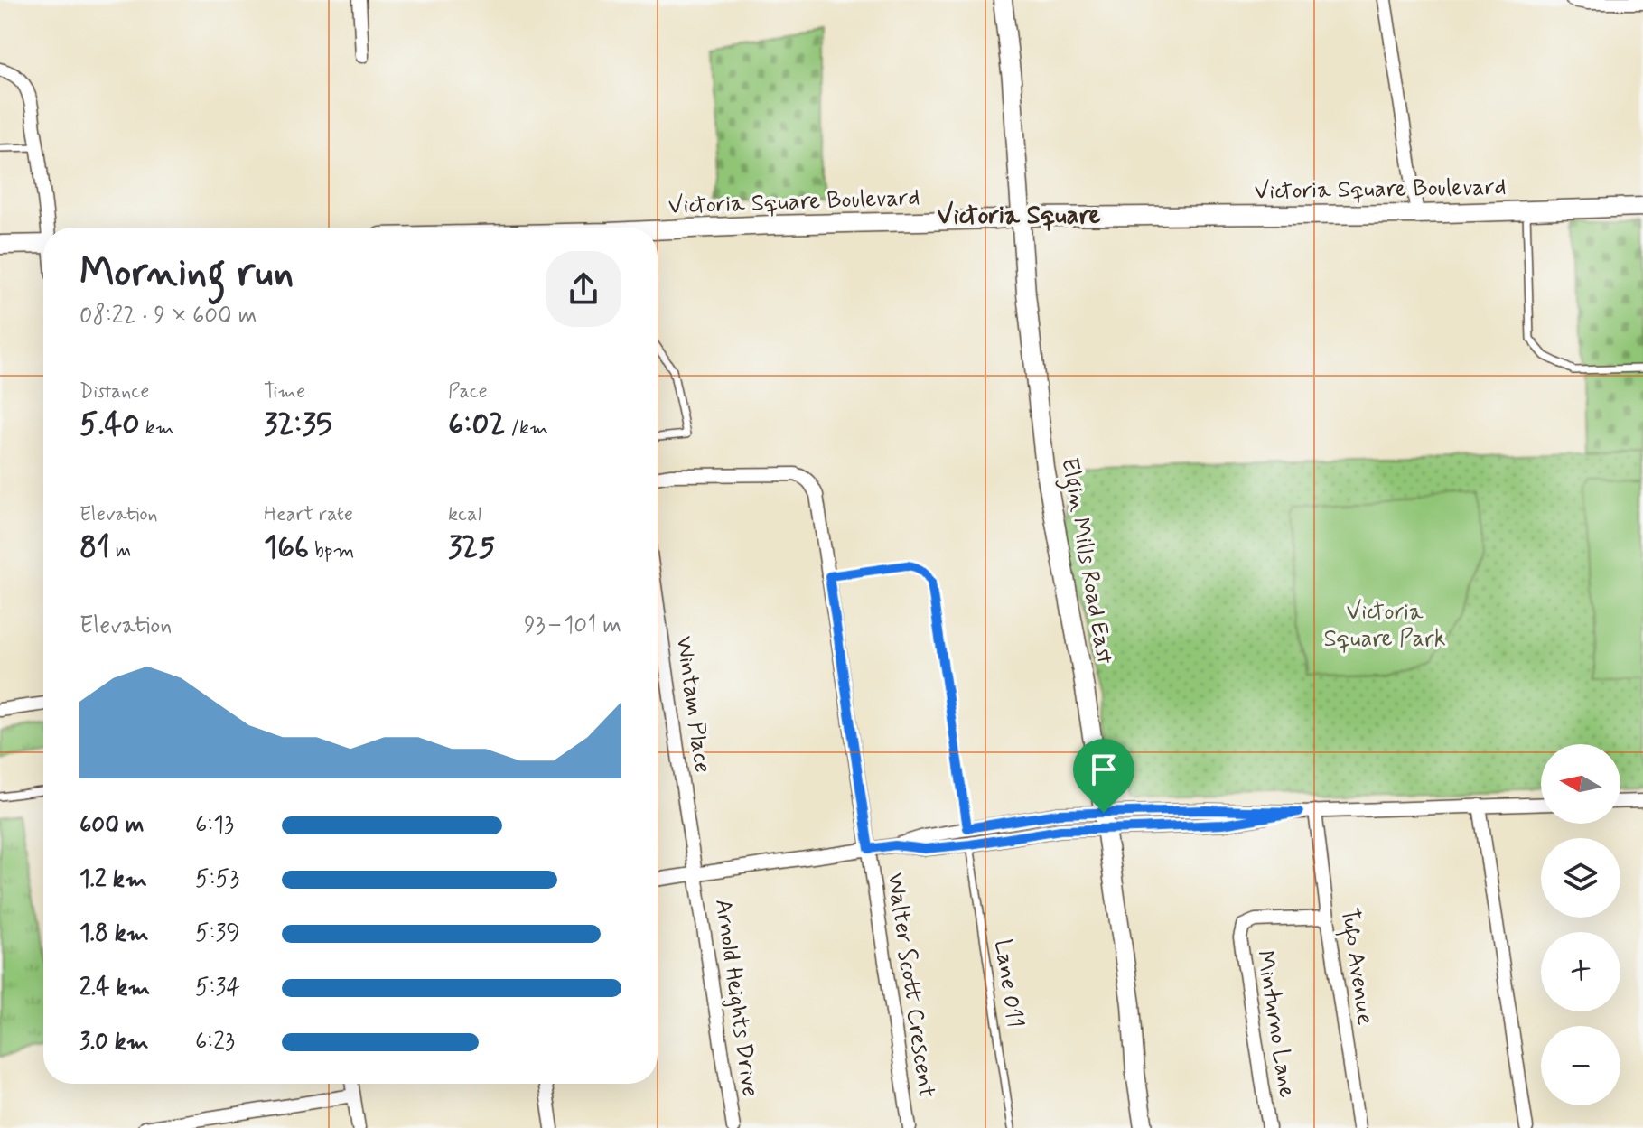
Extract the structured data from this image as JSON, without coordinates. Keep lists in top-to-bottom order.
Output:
{
  "streets": {
    "street": [
      "Victoria Square Boulevard",
      "Elgin Mills Road East",
      "Wintam Place",
      "Tufo Avenue",
      "Walter Scott Crescent",
      "Arnold Heights Drive",
      "Minturno Lane"
    ],
    "lane": ["Lane 011"]
  },
  "crossings": [
    ["Victoria Square Boulevard", "Elgin Mills Road East"],
    ["Wintam Place", "Arnold Heights Drive"],
    ["Tufo Avenue", "Minturno Lane"]
  ],
  "districts": ["Victoria Square"],
  "parks": ["Victoria Square Park"],
  "north": "left",
  "page": {
    "heading": ["Morning run", "08:22 · 9 × 600 m"],
    "stats": [
      ["Distance", "5.40 km"],
      ["Time", "32:35"],
      ["Pace", "6:02 /km"],
      ["Elevation", "81 m"],
      ["Heart rate", "166 bpm"],
      ["kcal", "325"]
    ],
    "chart": ["Elevation", "93–101 m"],
    "map_buttons": ["+", "−"],
    "list": [
      {
        "name": "600 m",
        "note": "6:13"
      },
      {
        "name": "1.2 km",
        "note": "5:53"
      },
      {
        "name": "1.8 km",
        "note": "5:39"
      },
      {
        "name": "2.4 km",
        "note": "5:34"
      },
      {
        "name": "3.0 km",
        "note": "6:23"
      }
    ]
  }
}
